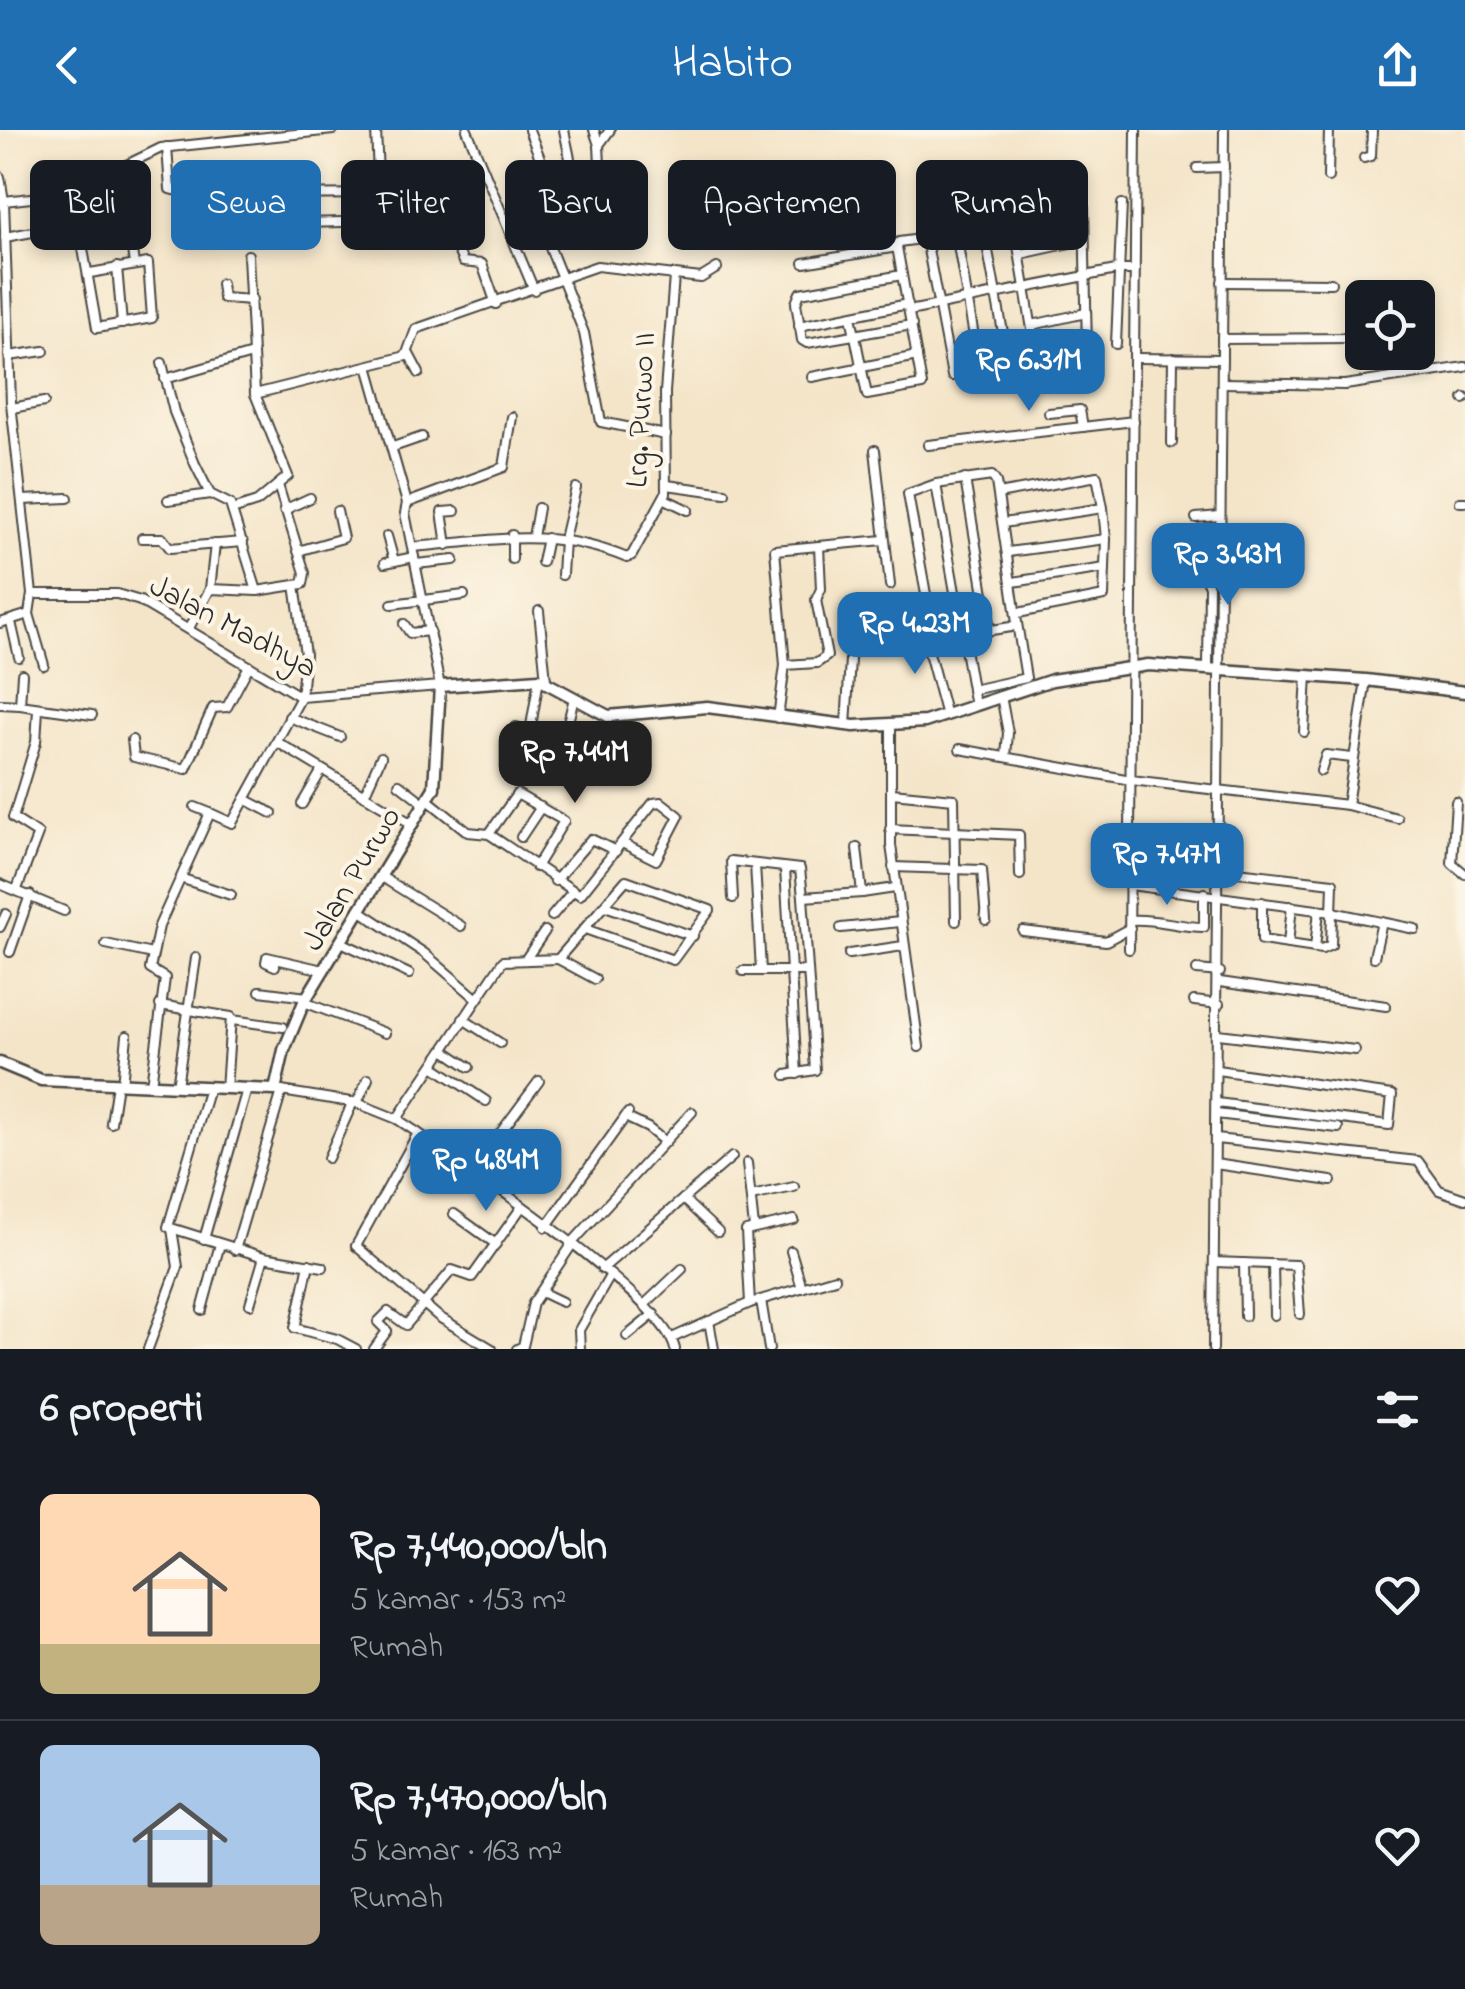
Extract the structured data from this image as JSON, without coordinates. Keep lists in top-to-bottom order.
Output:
{
  "streets": {
    "street": ["Lrg. Purwo II", "Jalan Madhya", "Jalan Purwo"]
  },
  "crossings": [
    ["Jalan Madhya", "Jalan Purwo"]
  ],
  "page": {
    "header": "Habito",
    "chip": [
      "Beli",
      "Sewa",
      "Filter",
      "Baru",
      "Apartemen",
      "Rumah"
    ],
    "price": [
      "Rp 6.31M",
      "Rp 3.43M",
      "Rp 4.23M",
      "Rp 7.44M",
      "Rp 7.47M",
      "Rp 4.84M"
    ],
    "heading": "6 properti",
    "list": [
      {
        "name": "Rp 7,440,000/bln",
        "note": "5 kamar · 153 m² · Rumah"
      },
      {
        "name": "Rp 7,470,000/bln",
        "note": "5 kamar · 163 m² · Rumah"
      }
    ]
  }
}
